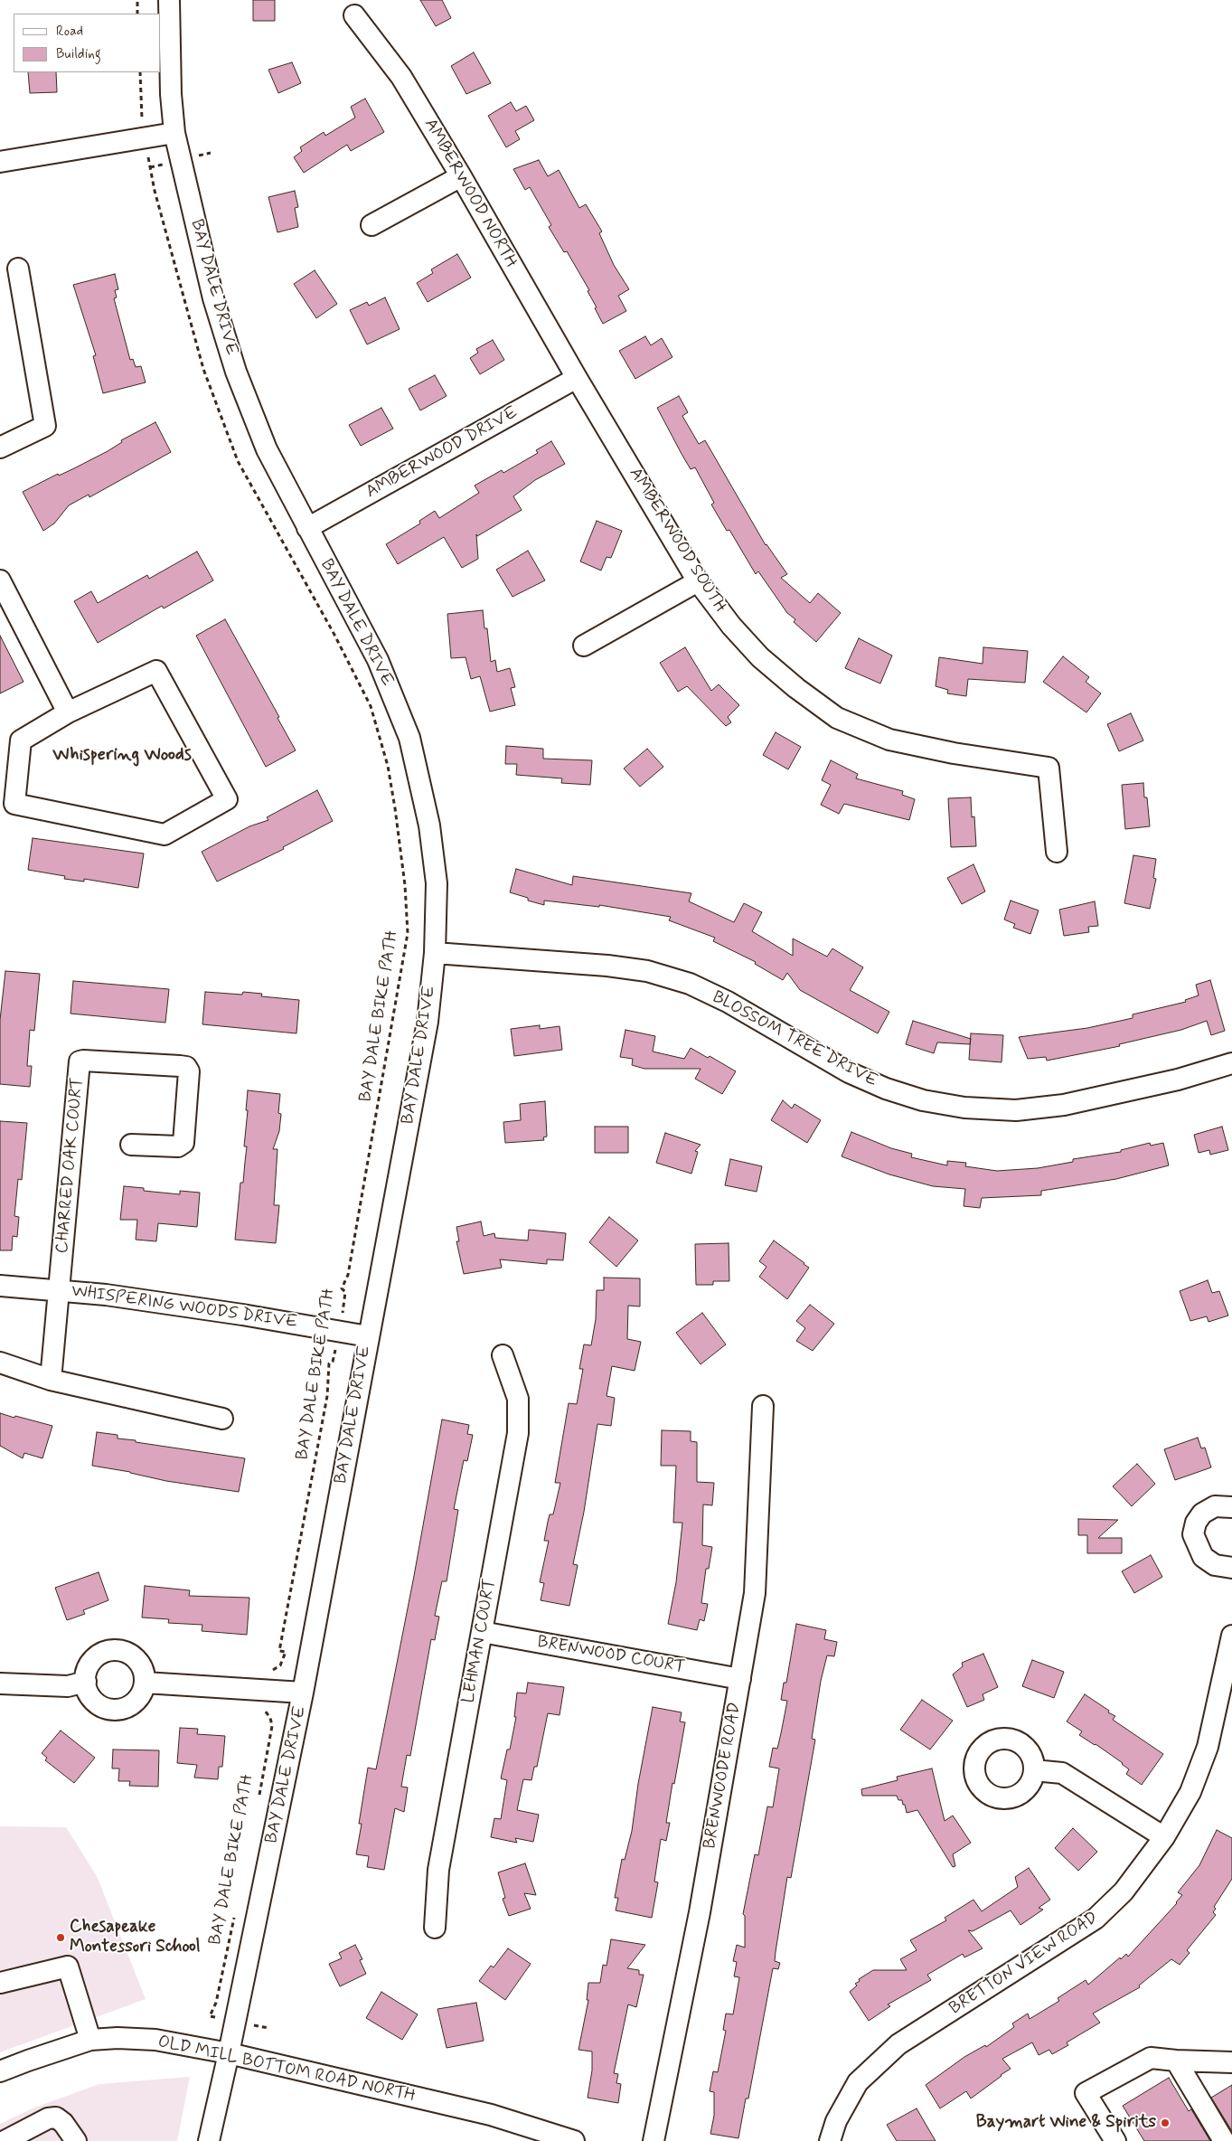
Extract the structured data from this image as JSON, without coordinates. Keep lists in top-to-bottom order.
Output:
{
  "streets": {
    "street": [
      "AMBERWOOD NORTH",
      "BAY DALE DRIVE",
      "AMBERWOOD DRIVE",
      "AMBERWOOD SOUTH",
      "BLOSSOM TREE DRIVE",
      "CHARRED OAK COURT",
      "WHISPERING WOODS DRIVE",
      "LEHMAN COURT",
      "BRENWOOD COURT",
      "BRENWOODE ROAD",
      "BRETTON VIEW ROAD",
      "OLD MILL BOTTOM ROAD NORTH"
    ],
    "path": ["BAY DALE BIKE PATH"]
  },
  "crossings": [
    ["AMBERWOOD NORTH", "AMBERWOOD DRIVE"],
    ["AMBERWOOD NORTH", "AMBERWOOD SOUTH"],
    ["BAY DALE DRIVE", "AMBERWOOD DRIVE"],
    ["BAY DALE DRIVE", "BLOSSOM TREE DRIVE"],
    ["BAY DALE DRIVE", "WHISPERING WOODS DRIVE"],
    ["BAY DALE DRIVE", "OLD MILL BOTTOM ROAD NORTH"],
    ["AMBERWOOD DRIVE", "AMBERWOOD SOUTH"],
    ["BAY DALE BIKE PATH", "WHISPERING WOODS DRIVE"],
    ["CHARRED OAK COURT", "WHISPERING WOODS DRIVE"],
    ["LEHMAN COURT", "BRENWOOD COURT"],
    ["BRENWOOD COURT", "BRENWOODE ROAD"]
  ],
  "districts": ["Whispering Woods"],
  "places": ["Chesapeake Montessori School", "Baymart Wine & Spirits"],
  "legend": ["Road", "Building"]
}
